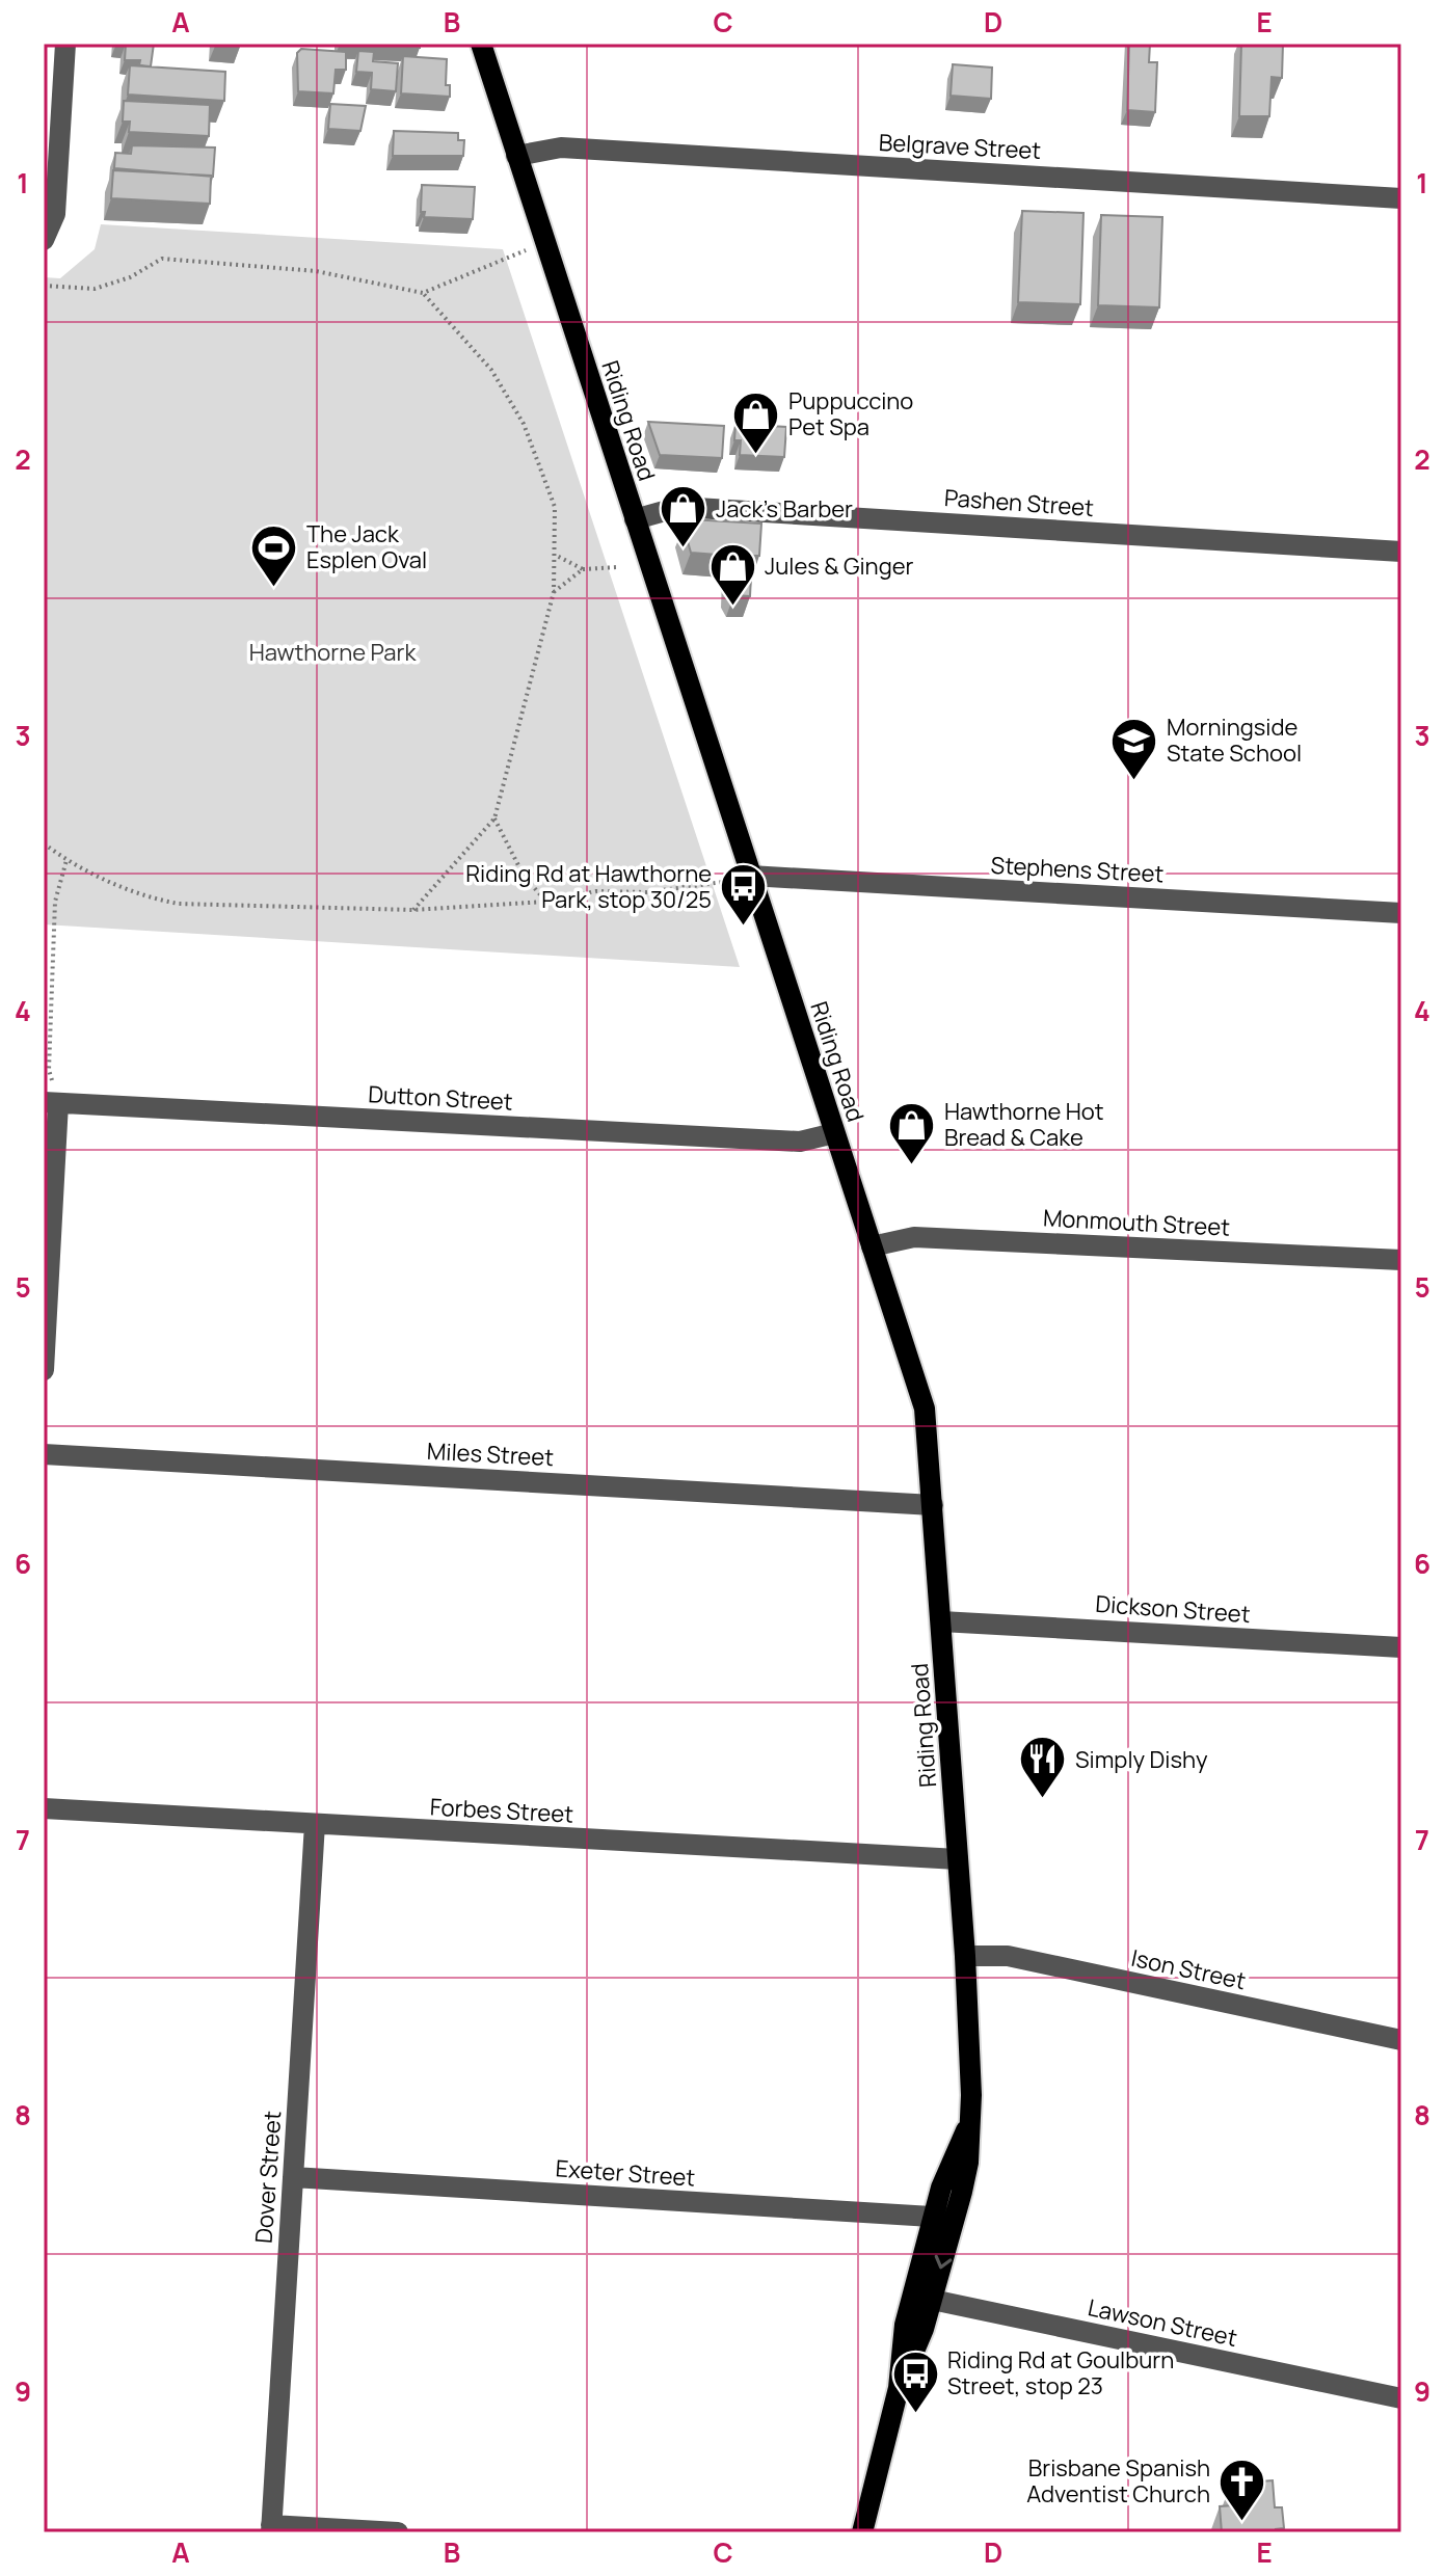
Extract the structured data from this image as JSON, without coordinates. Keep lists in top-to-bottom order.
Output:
{
  "streets": {
    "main road": ["Riding Road"],
    "street": [
      "Belgrave Street",
      "Pashen Street",
      "Stephens Street",
      "Dutton Street",
      "Monmouth Street",
      "Miles Street",
      "Dickson Street",
      "Forbes Street",
      "Ison Street",
      "Exeter Street",
      "Dover Street",
      "Lawson Street"
    ]
  },
  "crossings": [
    ["Belgrave Street", "Riding Road"],
    ["Riding Road", "Pashen Street"],
    ["Riding Road", "Stephens Street"],
    ["Riding Road", "Dutton Street"],
    ["Riding Road", "Monmouth Street"],
    ["Riding Road", "Miles Street"],
    ["Riding Road", "Dickson Street"],
    ["Riding Road", "Forbes Street"],
    ["Riding Road", "Ison Street"],
    ["Riding Road", "Exeter Street"],
    ["Riding Road", "Lawson Street"],
    ["Forbes Street", "Dover Street"],
    ["Exeter Street", "Dover Street"]
  ],
  "parks": ["Hawthorne Park"],
  "places": {
    "shop": [
      "Puppuccino Pet Spa",
      "Jack's Barber",
      "Jules & Ginger",
      "Hawthorne Hot Bread & Cake"
    ],
    "sports": ["The Jack Esplen Oval"],
    "school or university": ["Morningside State School"],
    "bus stop": ["Riding Rd at Hawthorne Park, stop 30/25", "Riding Rd at Goulburn Street, stop 23"],
    "restaurant": ["Simply Dishy"],
    "church": ["Brisbane Spanish Adventist Church"]
  },
  "grid": {
    "columns": [
      "A",
      "B",
      "C",
      "D",
      "E"
    ],
    "rows": [
      "1",
      "2",
      "3",
      "4",
      "5",
      "6",
      "7",
      "8",
      "9"
    ]
  }
}
